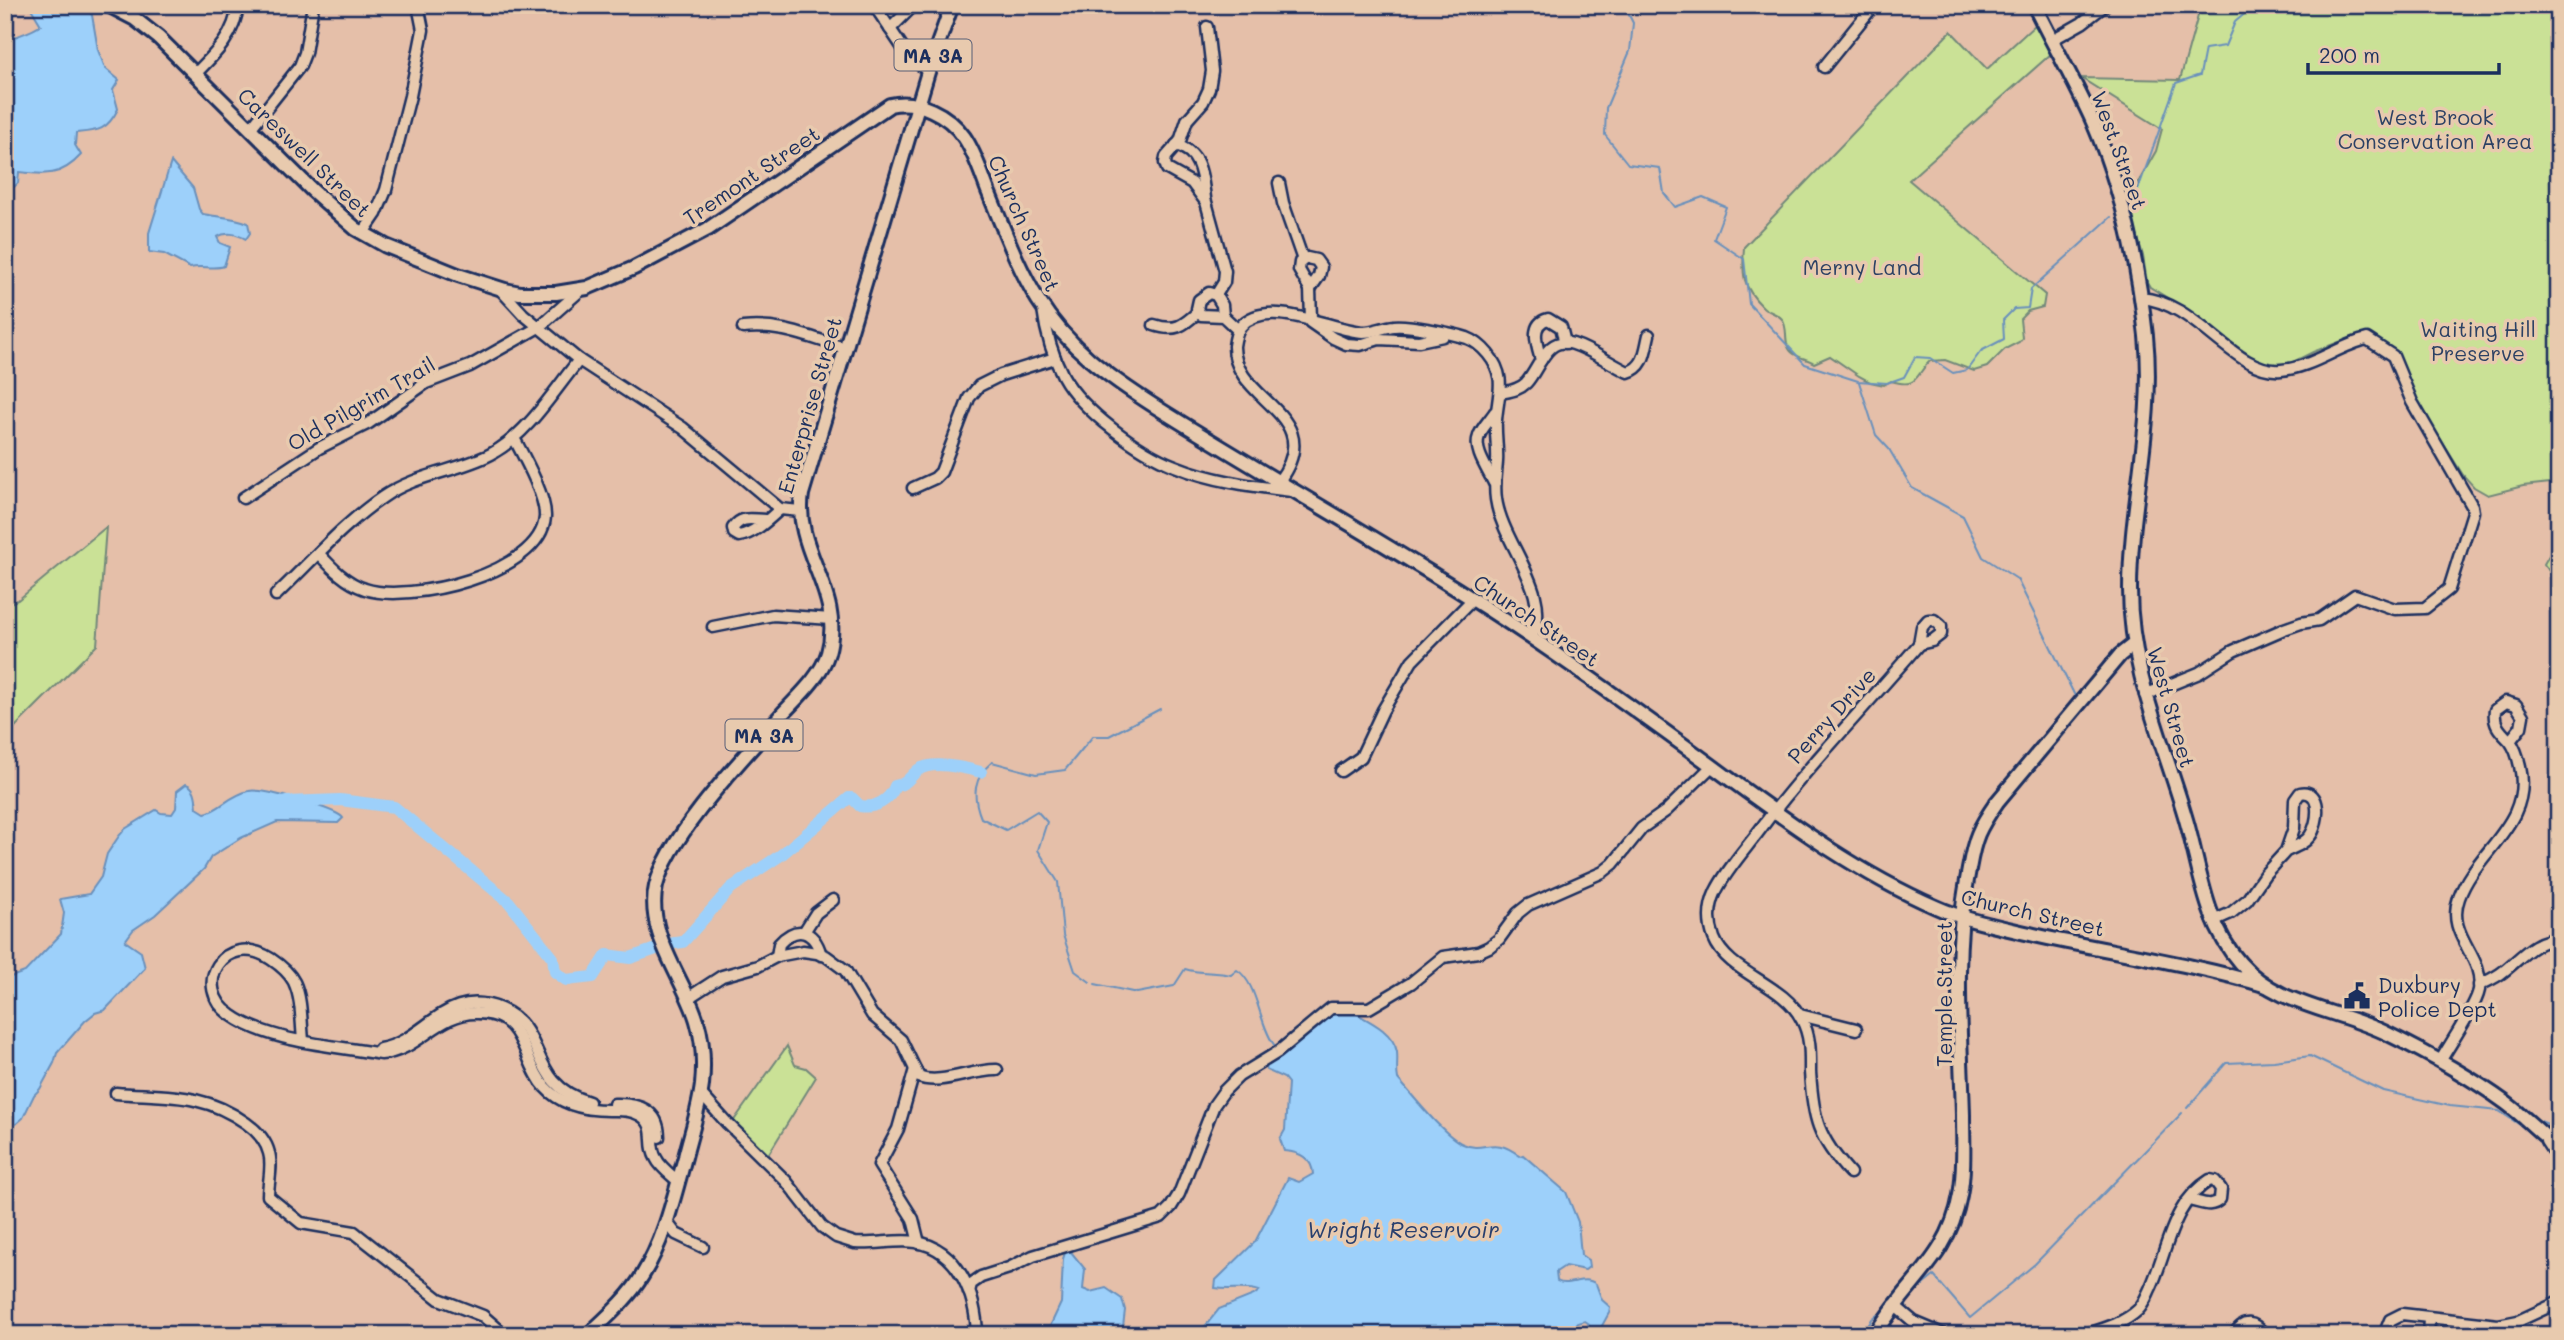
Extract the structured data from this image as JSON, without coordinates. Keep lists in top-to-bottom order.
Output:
{
  "streets": {
    "main road": [
      "MA 3A",
      "West Street",
      "Careswell Street",
      "Tremont Street",
      "Church Street",
      "Enterprise Street",
      "Temple Street"
    ],
    "street": ["Old Pilgrim Trail", "Perry Drive"]
  },
  "crossings": [
    ["MA 3A", "Tremont Street"],
    ["MA 3A", "Church Street"],
    ["MA 3A", "Enterprise Street"],
    ["West Street", "Church Street"],
    ["West Street", "Temple Street"],
    ["Careswell Street", "Tremont Street"],
    ["Careswell Street", "Old Pilgrim Trail"],
    ["Tremont Street", "Church Street"],
    ["Tremont Street", "Old Pilgrim Trail"],
    ["Tremont Street", "Enterprise Street"],
    ["Church Street", "Enterprise Street"],
    ["Church Street", "Perry Drive"],
    ["Church Street", "Temple Street"]
  ],
  "water": ["Wright Reservoir"],
  "parks": ["West Brook Conservation Area", "Merny Land", "Waiting Hill Preserve"],
  "places": {
    "public building": ["Duxbury Police Dept"]
  },
  "scale_bar": "200 m"
}
